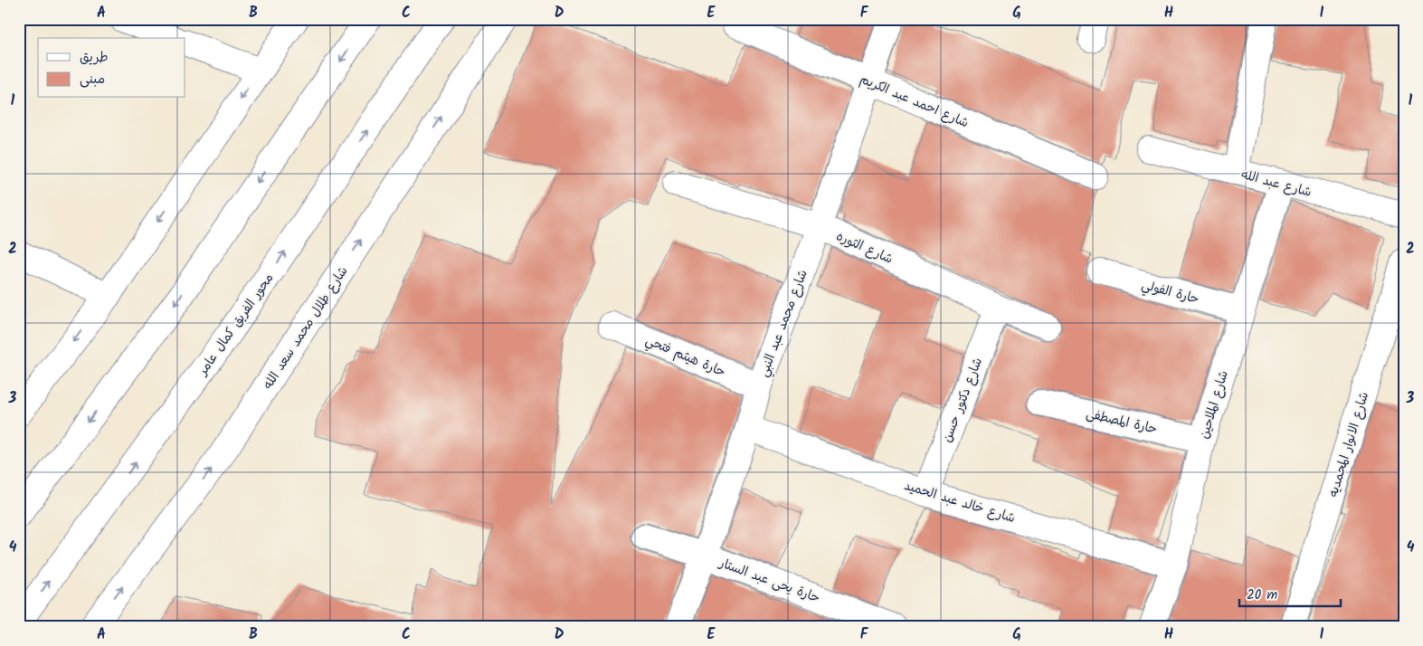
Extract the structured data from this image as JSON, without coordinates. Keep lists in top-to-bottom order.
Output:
{
  "streets": {
    "main road": [
      "شارع احمد عبد الكريم",
      "شارع عبد الله",
      "شارع الثوره",
      "حارة الفولي",
      "شارع محمد عبد النبي",
      "محور الفريق كمال عامر",
      "شارع طلال محمد سعد الله",
      "حارة هيثم فتحي",
      "شارع دكتور حسن",
      "شارع الملاحين",
      "حارة المصطفى",
      "شارع الانوار المحمديه",
      "شارع خالد عبد الحميد",
      "حارة يحى عبد الستار"
    ]
  },
  "crossings": [
    ["شارع احمد عبد الكريم", "شارع محمد عبد النبي"],
    ["شارع عبد الله", "شارع الملاحين"],
    ["شارع الثوره", "شارع محمد عبد النبي"],
    ["شارع الثوره", "شارع دكتور حسن"],
    ["حارة الفولي", "شارع الملاحين"],
    ["شارع محمد عبد النبي", "حارة هيثم فتحي"],
    ["شارع محمد عبد النبي", "شارع خالد عبد الحميد"],
    ["شارع محمد عبد النبي", "حارة يحى عبد الستار"],
    ["شارع دكتور حسن", "شارع خالد عبد الحميد"],
    ["شارع الملاحين", "حارة المصطفى"],
    ["شارع الملاحين", "شارع خالد عبد الحميد"]
  ],
  "legend": ["طريق", "مبنى"],
  "scale_bar": "20 m",
  "grid": {
    "columns": [
      "A",
      "B",
      "C",
      "D",
      "E",
      "F",
      "G",
      "H",
      "I"
    ],
    "rows": [
      "1",
      "2",
      "3",
      "4"
    ]
  }
}
